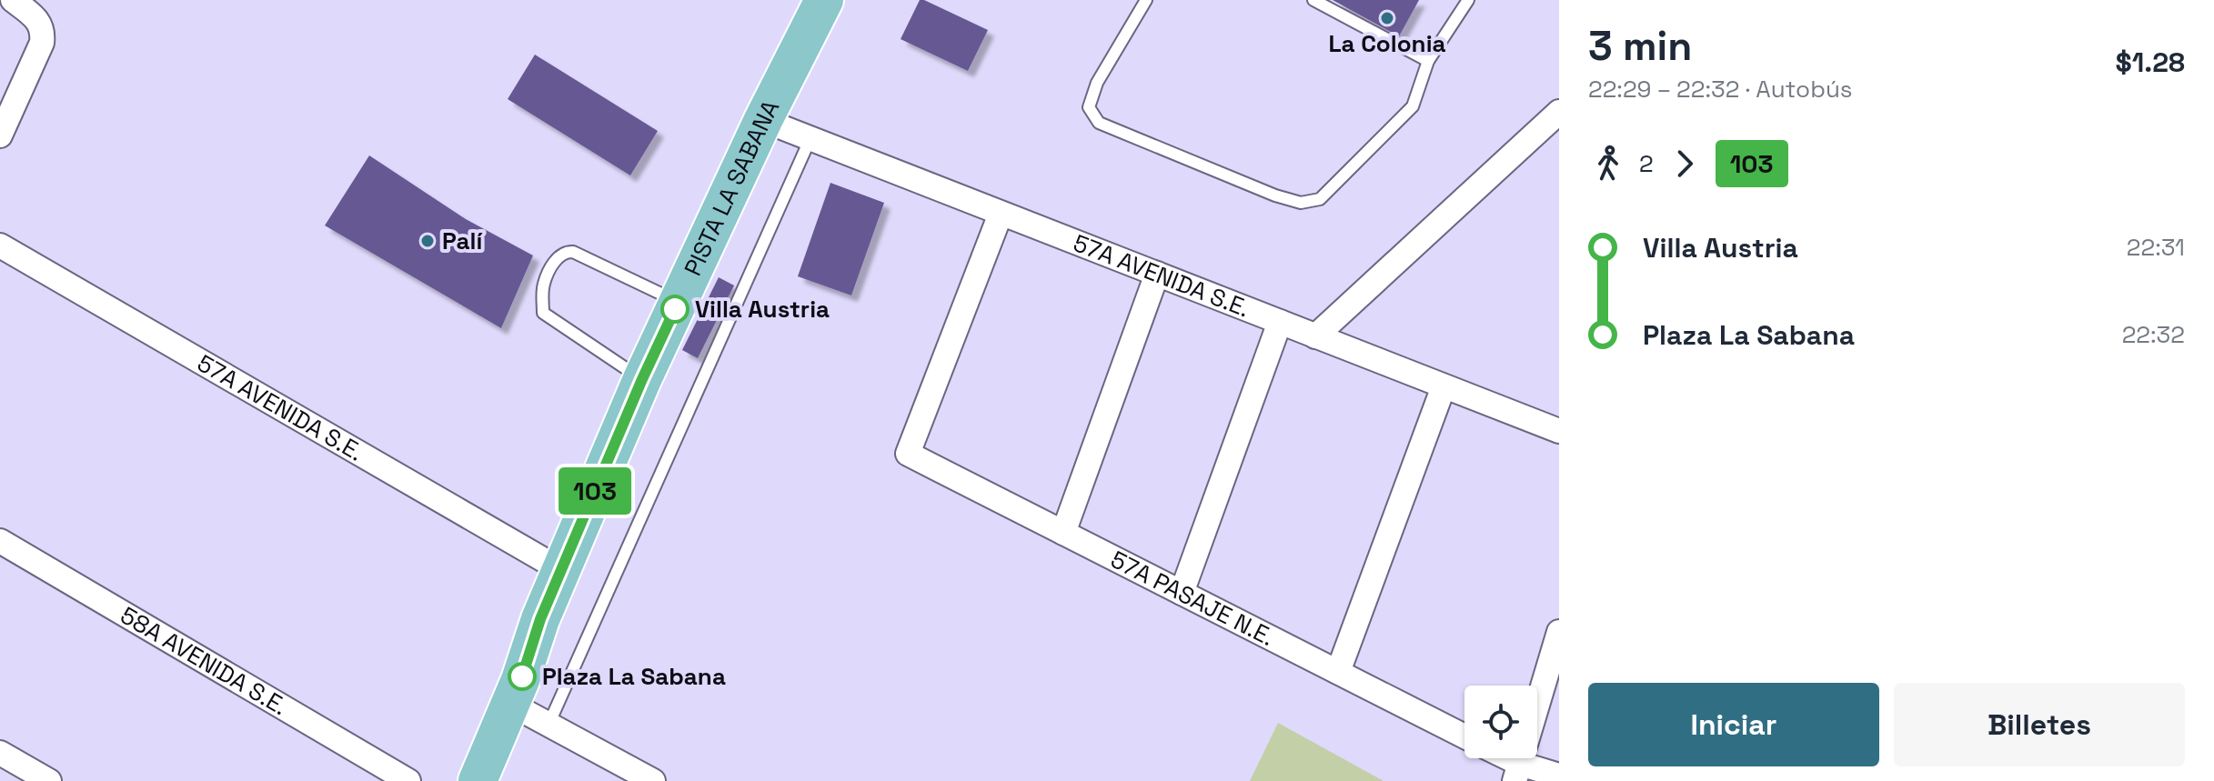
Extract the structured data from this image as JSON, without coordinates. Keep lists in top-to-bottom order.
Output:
{
  "streets": {
    "main road": ["PISTA LA SABANA"],
    "street": ["57A AVENIDA S.E.", "57A PASAJE N.E.", "58A AVENIDA S.E."]
  },
  "crossings": [
    ["PISTA LA SABANA", "57A AVENIDA S.E."],
    ["57A AVENIDA S.E.", "57A PASAJE N.E."]
  ],
  "places": [
    "La Colonia",
    "Palí",
    "Villa Austria",
    "Plaza La Sabana"
  ],
  "lines": ["bus line 103"],
  "page": {
    "on_map": "103",
    "heading": ["3 min", "22:29 – 22:32 · Autobús", "$1.28"],
    "legs": ["2", "103"],
    "list": [
      {
        "name": "Villa Austria",
        "value": "22:31"
      },
      {
        "name": "Plaza La Sabana",
        "value": "22:32"
      }
    ],
    "buttons": ["Iniciar", "Billetes"]
  }
}
